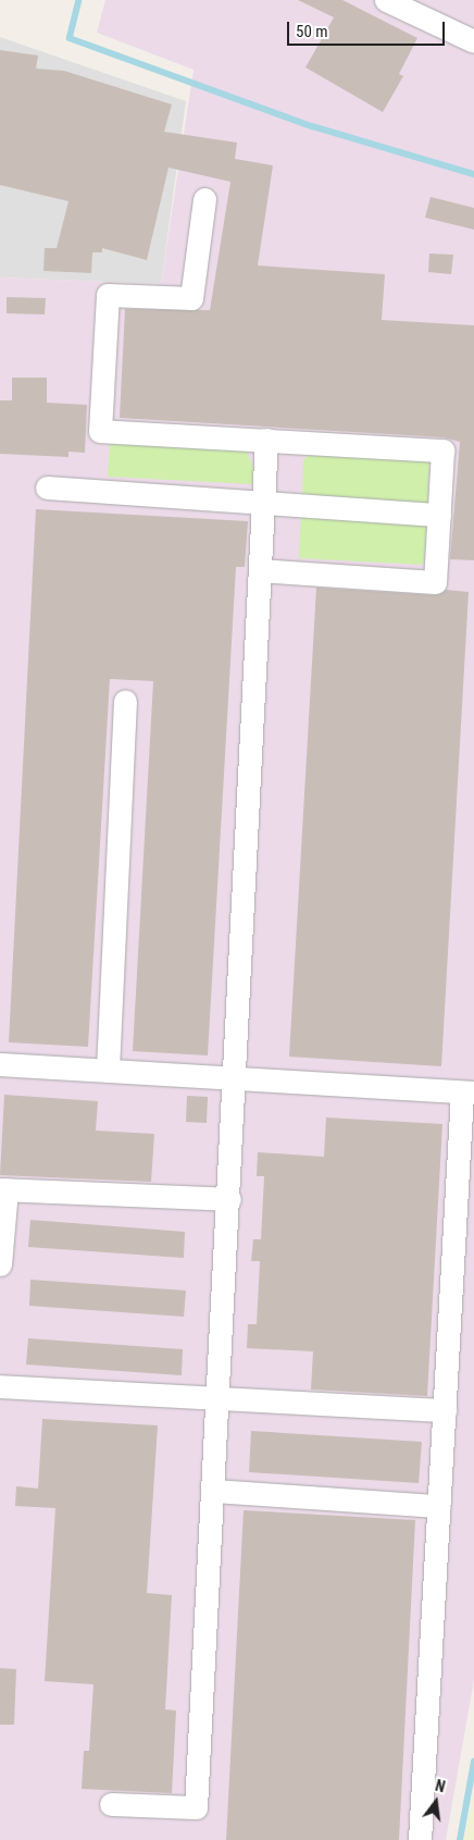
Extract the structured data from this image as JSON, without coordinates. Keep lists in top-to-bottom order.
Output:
{
  "scale_bar": "50 m",
  "north": "top"
}
